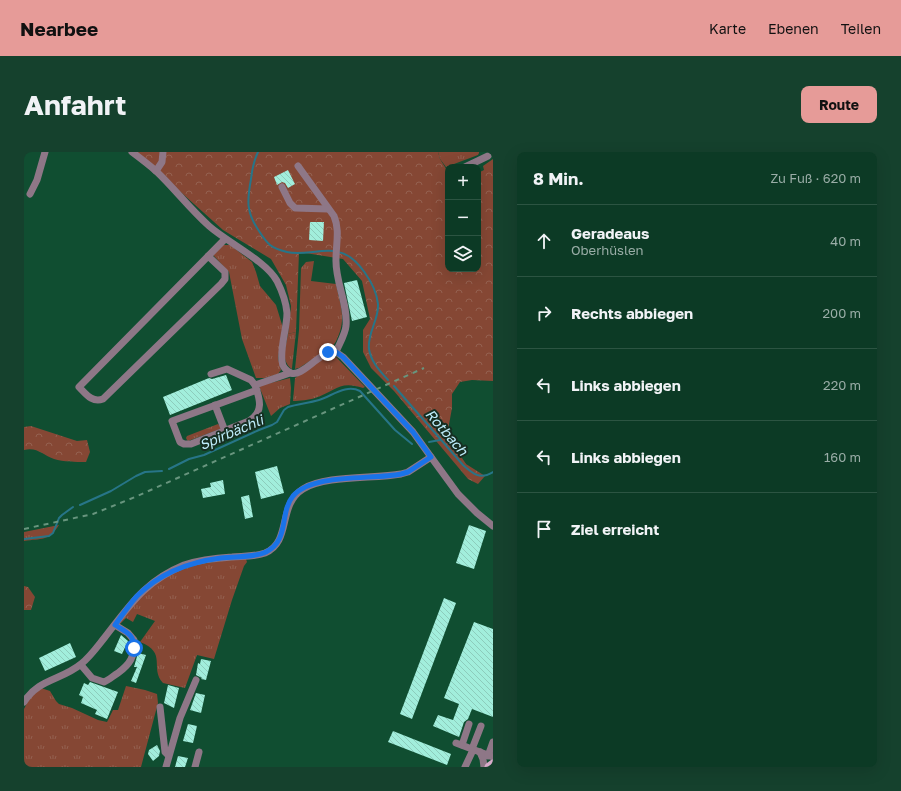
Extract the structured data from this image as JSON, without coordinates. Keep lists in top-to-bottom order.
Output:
{
  "water": ["Spirbächli", "Rotbach"],
  "page": {
    "header": "Nearbee",
    "nav": ["Karte", "Ebenen", "Teilen"],
    "buttons": "Route",
    "title": "Anfahrt",
    "heading": ["8 Min.", "Zu Fuß · 620 m"],
    "map_buttons": ["+", "−"],
    "list": [
      ["Geradeaus", "Oberhüslen", "40 m"],
      ["Rechts abbiegen", "200 m"],
      ["Links abbiegen", "220 m"],
      ["Links abbiegen", "160 m"],
      "Ziel erreicht"
    ]
  }
}
